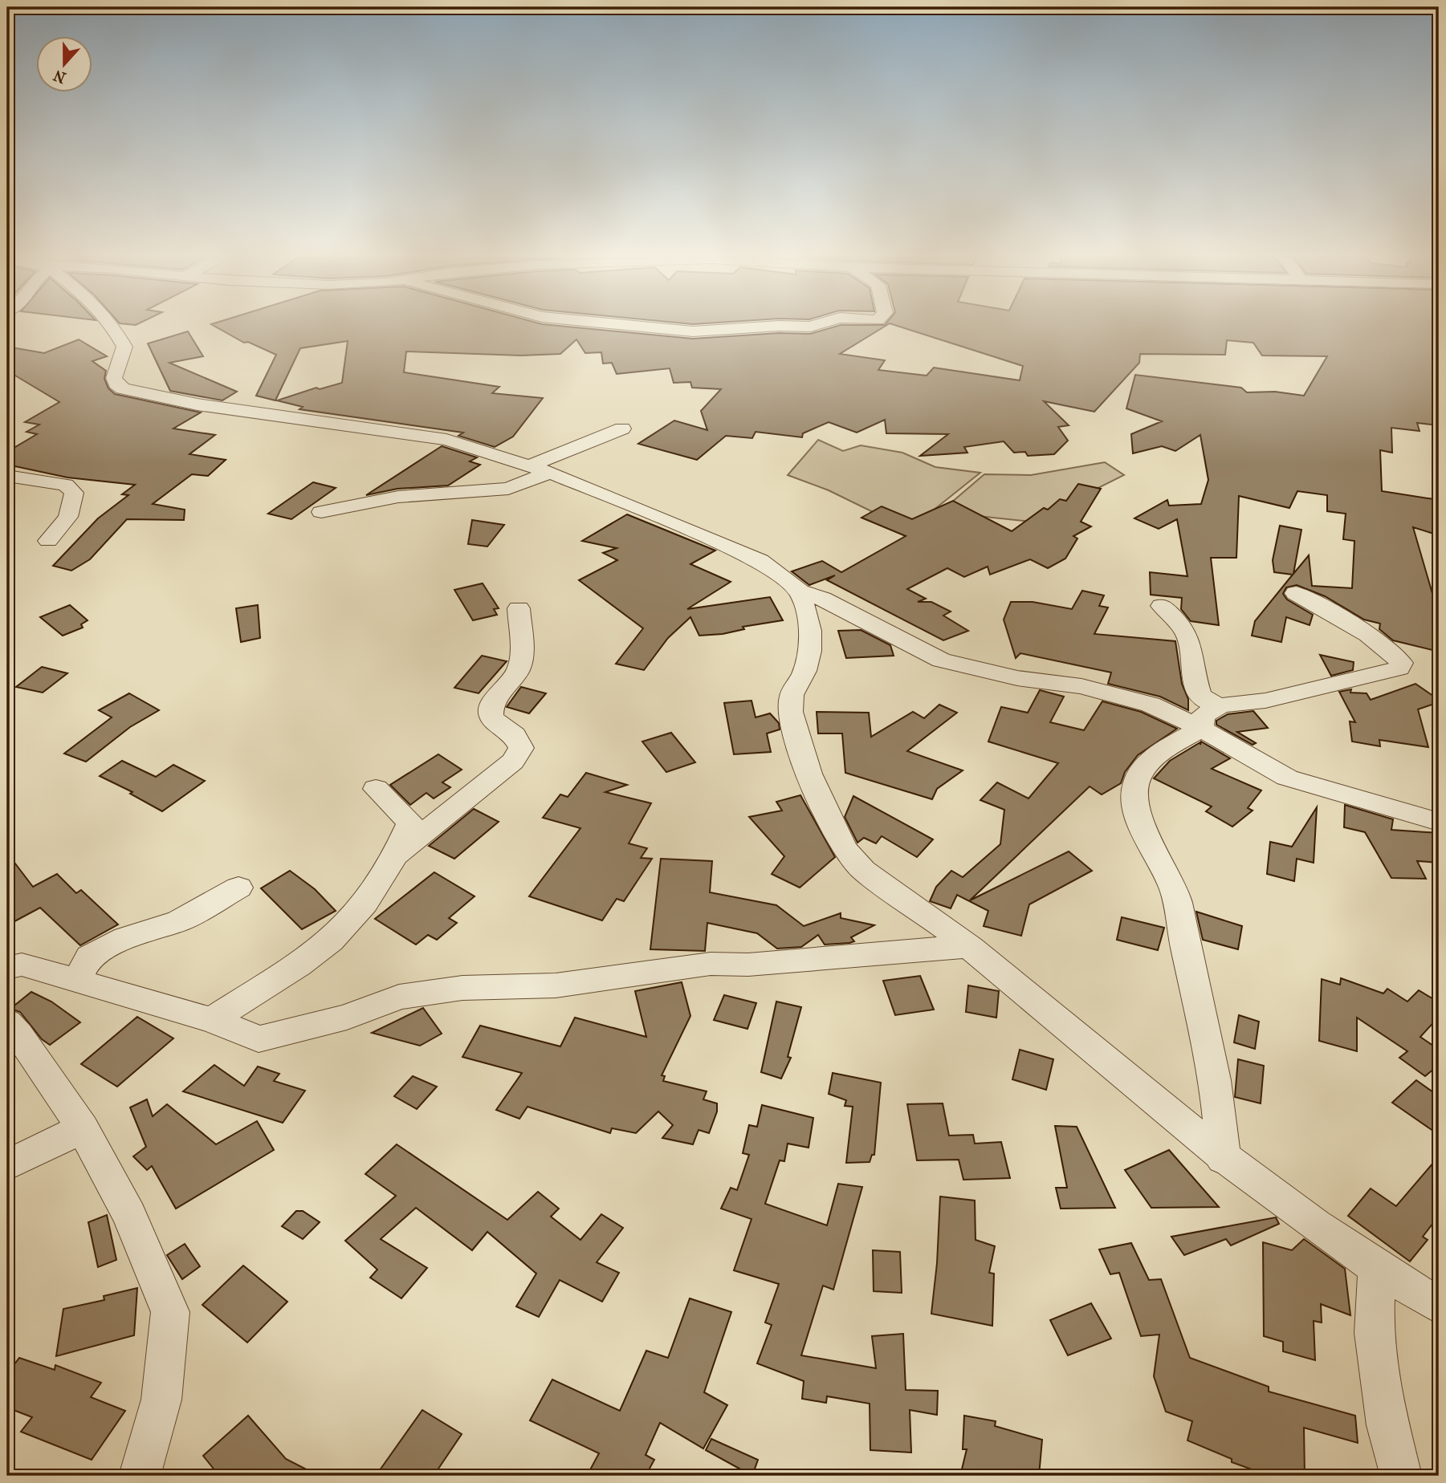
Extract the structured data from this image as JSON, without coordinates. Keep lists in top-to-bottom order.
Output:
{
  "north": "bottom"
}
